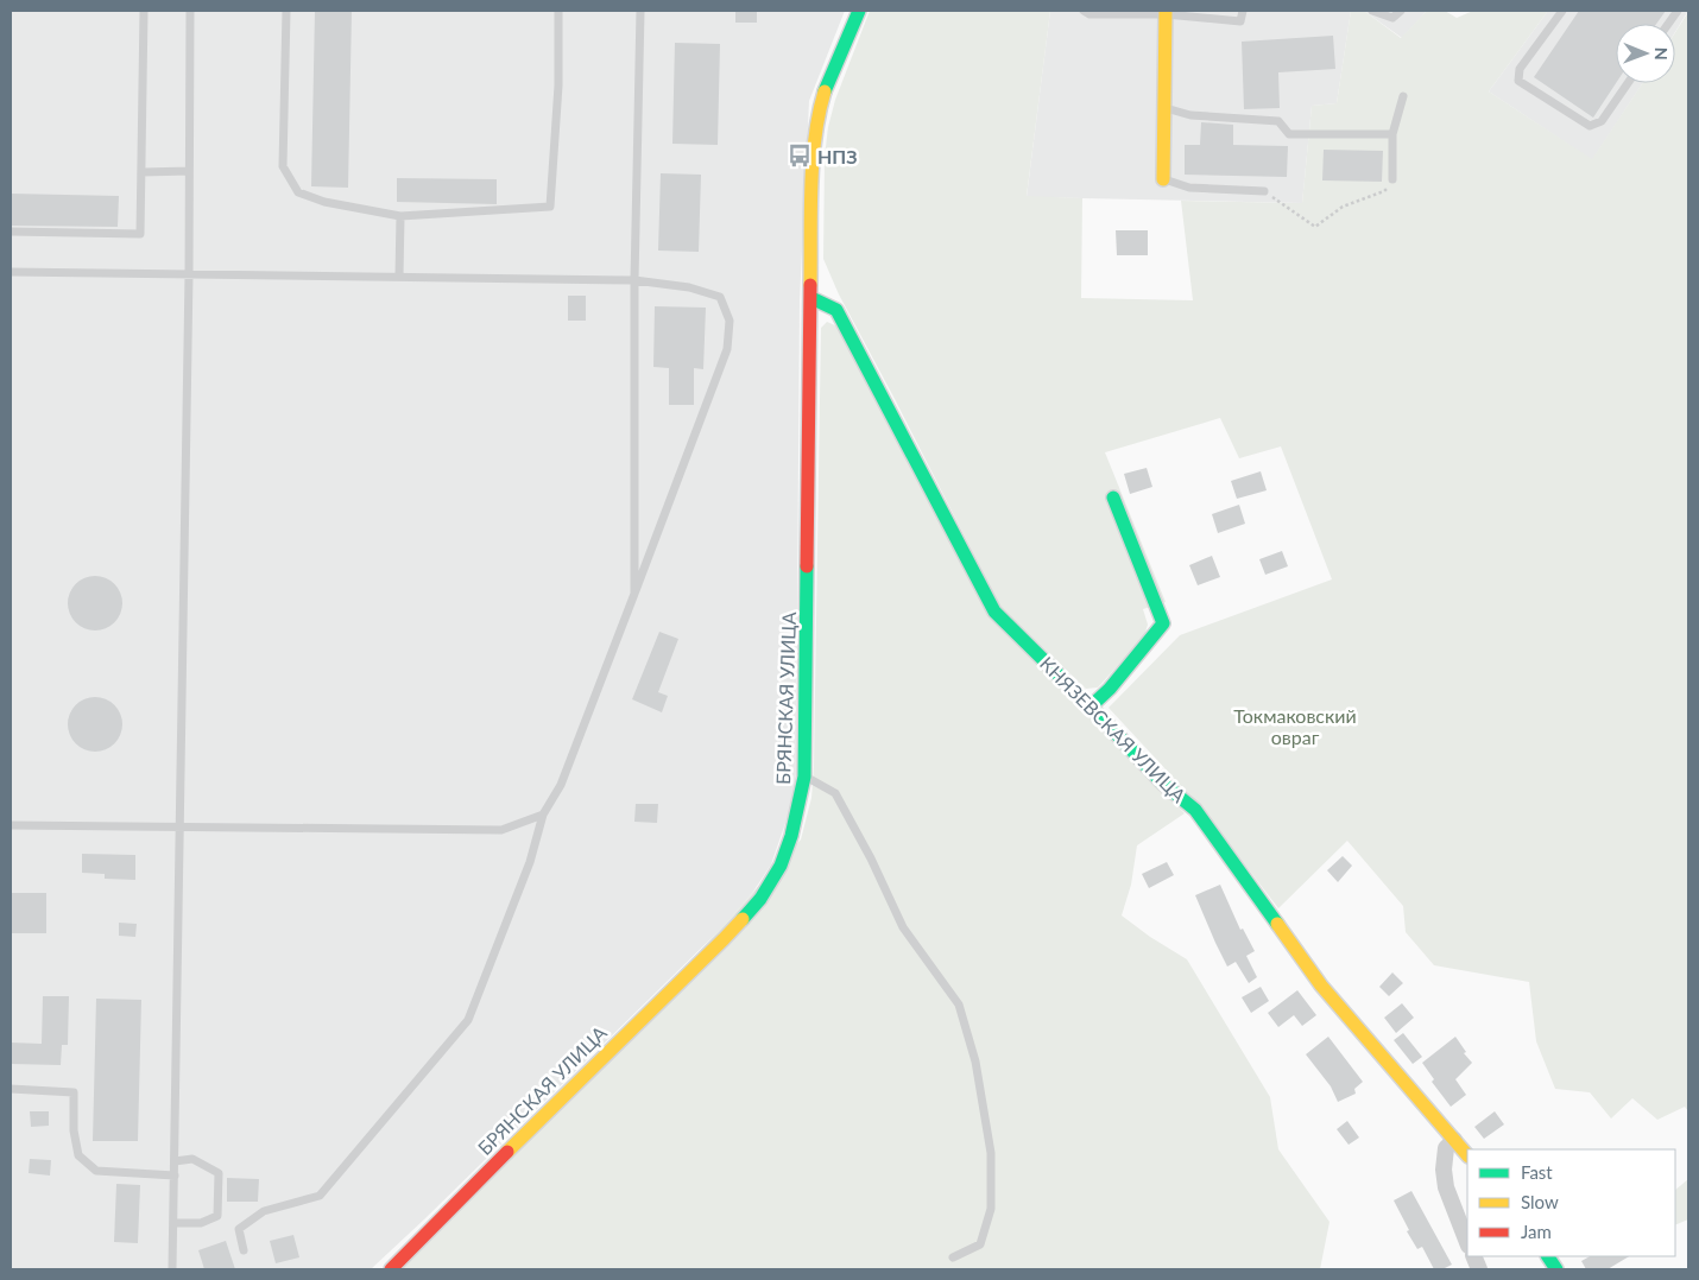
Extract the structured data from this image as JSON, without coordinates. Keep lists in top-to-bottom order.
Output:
{
  "streets": {
    "street": ["БРЯНСКАЯ УЛИЦА", "КНЯЗЕВСКАЯ УЛИЦА"]
  },
  "crossings": [
    ["БРЯНСКАЯ УЛИЦА", "КНЯЗЕВСКАЯ УЛИЦА"]
  ],
  "parks": ["Токмаковский овраг"],
  "places": {
    "bus stop": ["НПЗ"]
  },
  "legend": ["Fast", "Slow", "Jam"],
  "north": "right"
}
